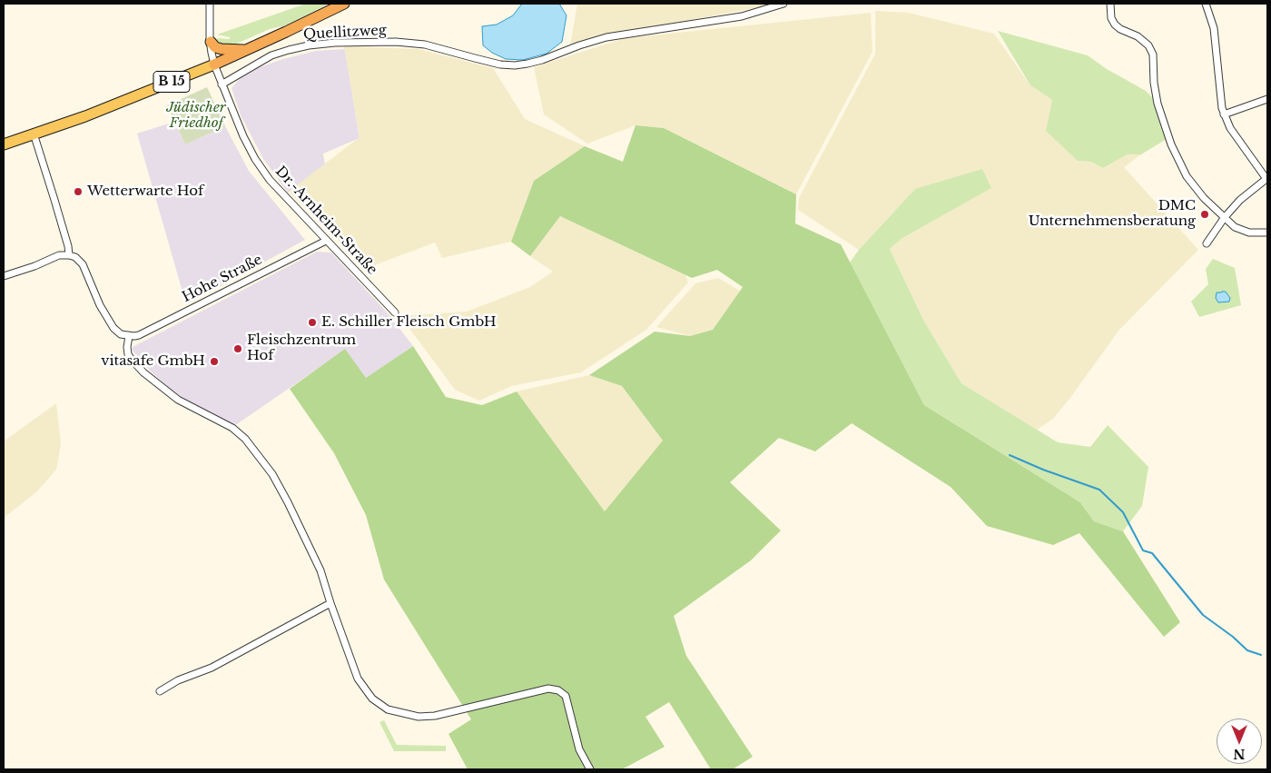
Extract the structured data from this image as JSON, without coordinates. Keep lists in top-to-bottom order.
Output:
{
  "streets": {
    "highway": ["B 15"],
    "street": ["Quellitzweg", "Dr.-Arnheim-Straße", "Hohe Straße"]
  },
  "crossings": [
    ["Quellitzweg", "Dr.-Arnheim-Straße"],
    ["B 15", "Dr.-Arnheim-Straße"],
    ["Dr.-Arnheim-Straße", "Hohe Straße"]
  ],
  "parks": ["Jüdischer Friedhof"],
  "places": [
    "Wetterwarte Hof",
    "DMC Unternehmensberatung",
    "E. Schiller Fleisch GmbH",
    "Fleischzentrum Hof",
    "vitasafe GmbH"
  ],
  "north": "bottom"
}
